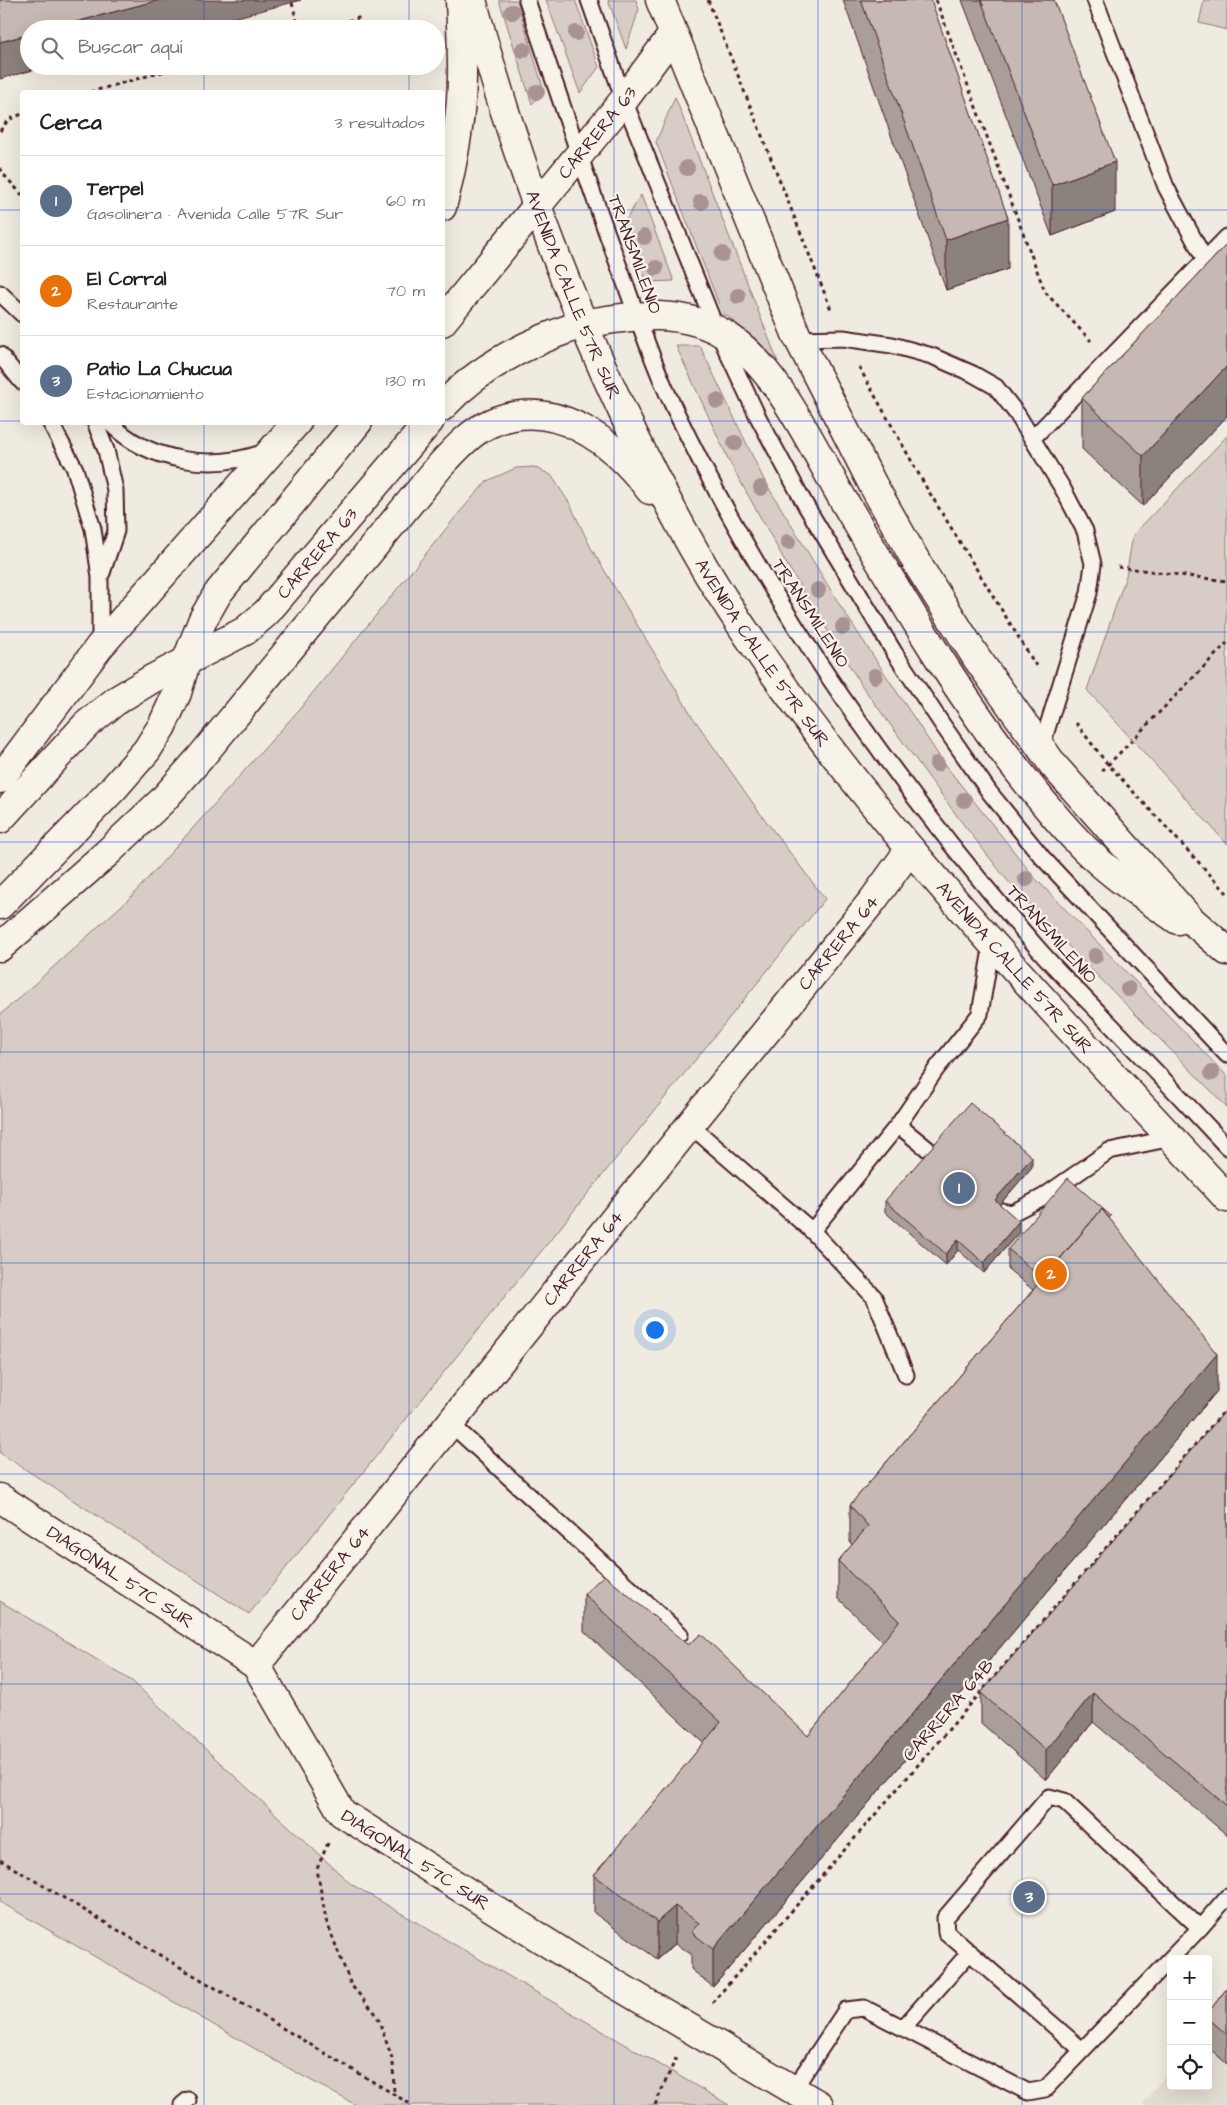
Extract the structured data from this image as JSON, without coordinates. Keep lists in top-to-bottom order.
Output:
{
  "streets": {
    "main road": [
      "CARRERA 63",
      "AVENIDA CALLE 57R SUR",
      "CARRERA 64",
      "DIAGONAL 57C SUR"
    ],
    "lane": ["TRANSMILENIO"],
    "path": ["CARRERA 64B"]
  },
  "crossings": [
    ["CARRERA 63", "TRANSMILENIO"],
    ["CARRERA 63", "AVENIDA CALLE 57R SUR"],
    ["AVENIDA CALLE 57R SUR", "CARRERA 64"],
    ["CARRERA 64", "DIAGONAL 57C SUR"],
    ["DIAGONAL 57C SUR", "CARRERA 64B"]
  ],
  "page": {
    "search": "Buscar aquí",
    "heading": ["Cerca", "3 resultados"],
    "list": [
      {
        "mark": "1",
        "name": "Terpel",
        "note": "Gasolinera · Avenida Calle 57R Sur",
        "value": "60 m"
      },
      {
        "mark": "2",
        "name": "El Corral",
        "note": "Restaurante",
        "value": "70 m"
      },
      {
        "mark": "3",
        "name": "Patio La Chucua",
        "note": "Estacionamiento",
        "value": "130 m"
      }
    ],
    "pins": ["1", "2", "3"],
    "map_buttons": ["+", "−"]
  }
}
